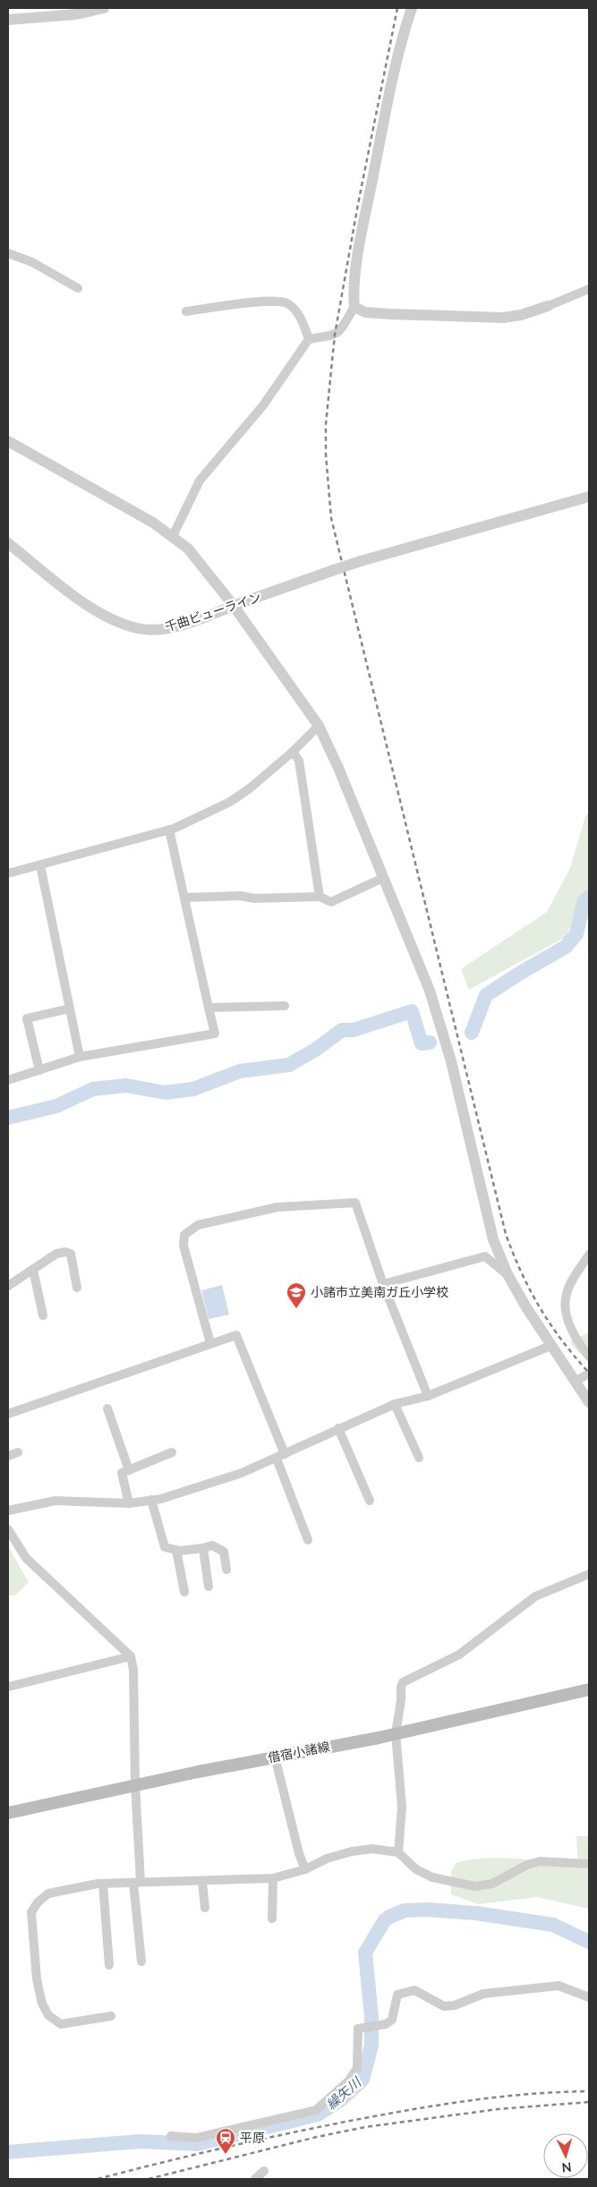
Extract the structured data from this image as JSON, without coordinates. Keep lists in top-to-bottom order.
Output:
{
  "streets": {
    "main road": ["借宿小諸線"],
    "street": ["千曲ビューライン"]
  },
  "water": ["繰矢川"],
  "places": {
    "school or university": ["小諸市立美南ガ丘小学校"],
    "station": ["平原"]
  },
  "north": "bottom"
}
